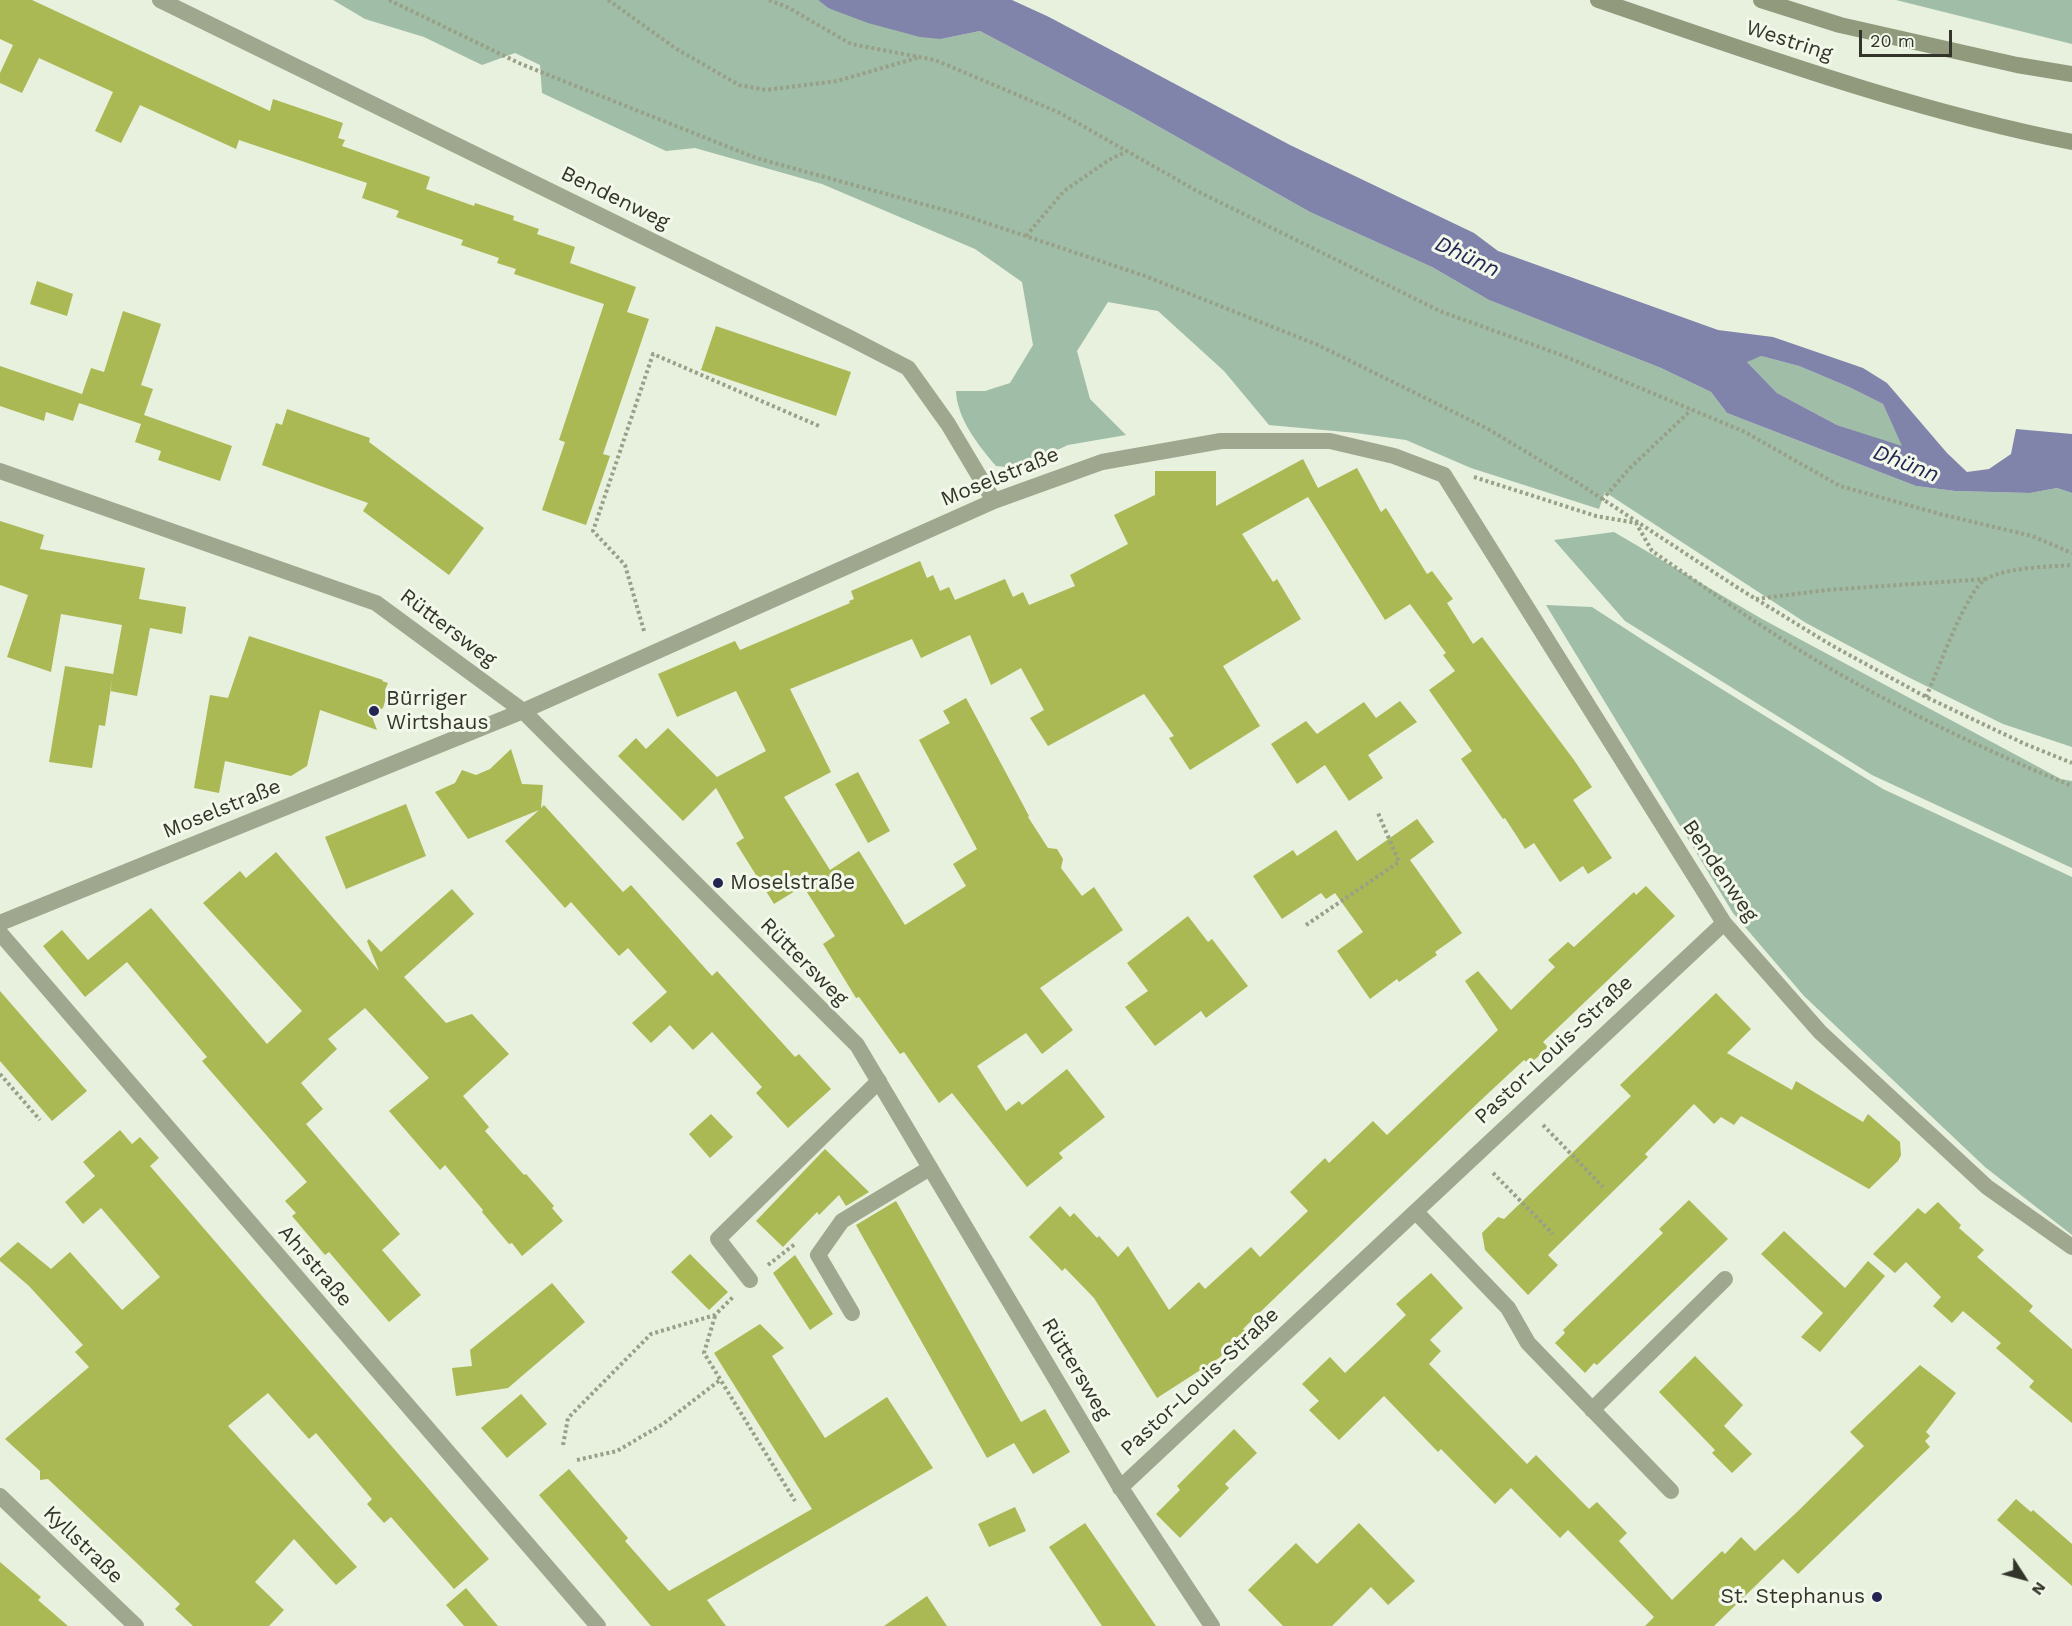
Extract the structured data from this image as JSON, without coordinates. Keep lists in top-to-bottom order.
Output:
{
  "streets": {
    "main road": ["Westring"],
    "street": [
      "Bendenweg",
      "Moselstraße",
      "Rüttersweg",
      "Pastor-Louis-Straße",
      "Ahrstraße",
      "Kyllstraße"
    ]
  },
  "crossings": [
    ["Bendenweg", "Moselstraße"],
    ["Bendenweg", "Pastor-Louis-Straße"],
    ["Moselstraße", "Rüttersweg"],
    ["Rüttersweg", "Pastor-Louis-Straße"]
  ],
  "water": ["Dhünn"],
  "places": ["Bürriger Wirtshaus", "Moselstraße", "St. Stephanus"],
  "scale_bar": "20 m",
  "north": "bottom right"
}
